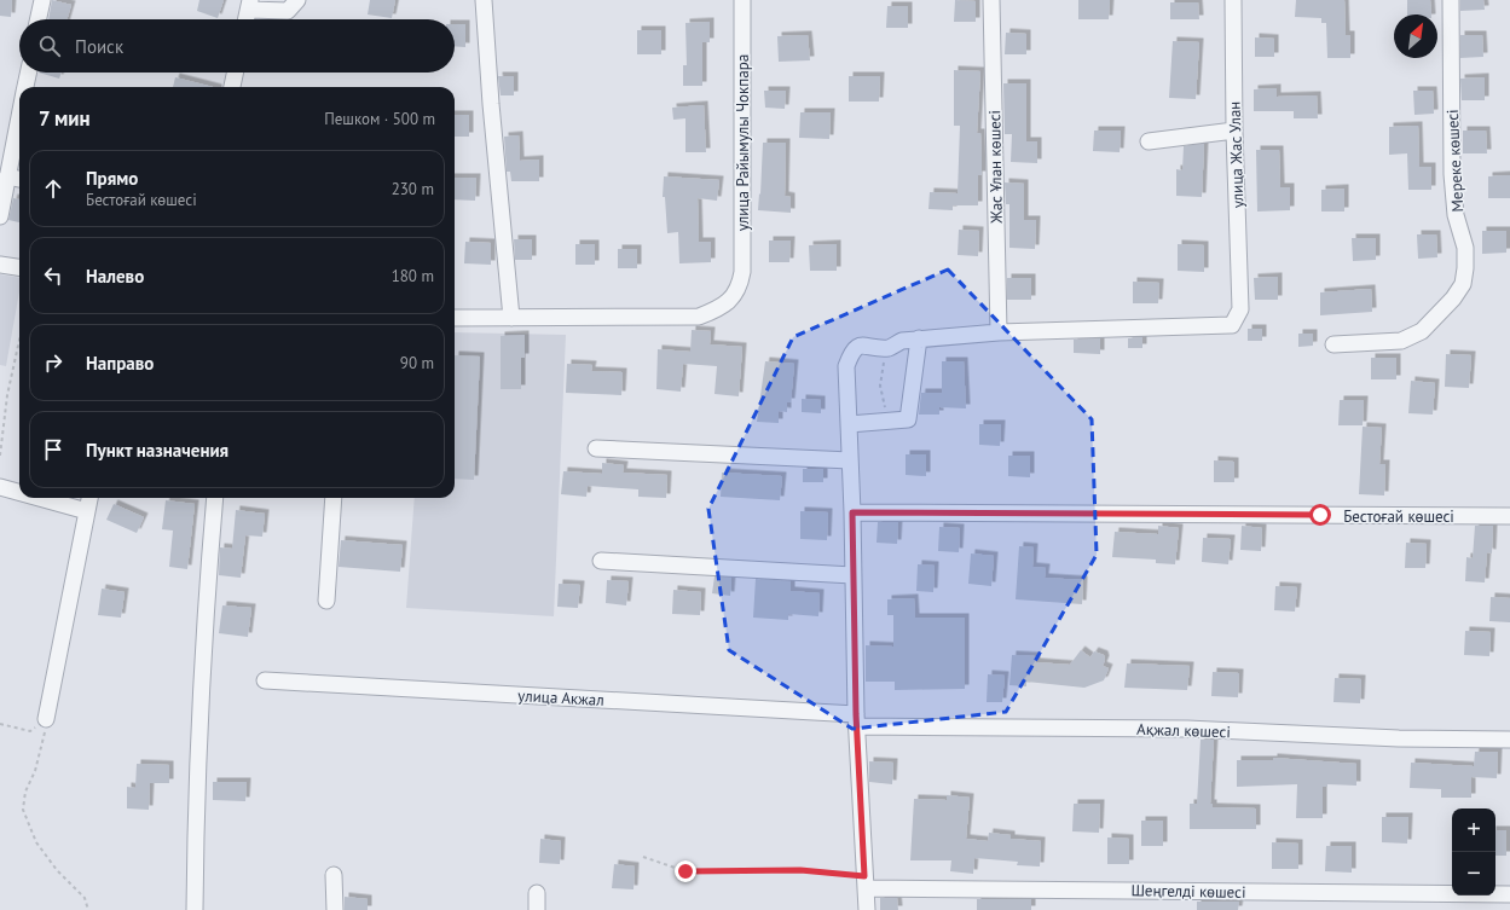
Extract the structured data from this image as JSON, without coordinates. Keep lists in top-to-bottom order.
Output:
{
  "streets": {
    "street": [
      "улица Райымулы Чокпара",
      "улица Жас Улан",
      "Мереке көшесі",
      "Жас Ұлан көшесі",
      "Бестоғай көшесі",
      "улица Акжал",
      "Ақжал көшесі",
      "Шеңгелді көшесі"
    ]
  },
  "crossings": [
    ["улица Жас Улан", "Жас Ұлан көшесі"],
    ["улица Акжал", "Ақжал көшесі"]
  ],
  "north": "top right",
  "page": {
    "search": "Поиск",
    "heading": ["7 мин", "Пешком · 500 m"],
    "list": [
      ["Прямо", "Бестоғай көшесі", "230 m"],
      ["Налево", "180 m"],
      ["Направо", "90 m"],
      "Пункт назначения"
    ],
    "map_buttons": ["+", "−"]
  }
}
